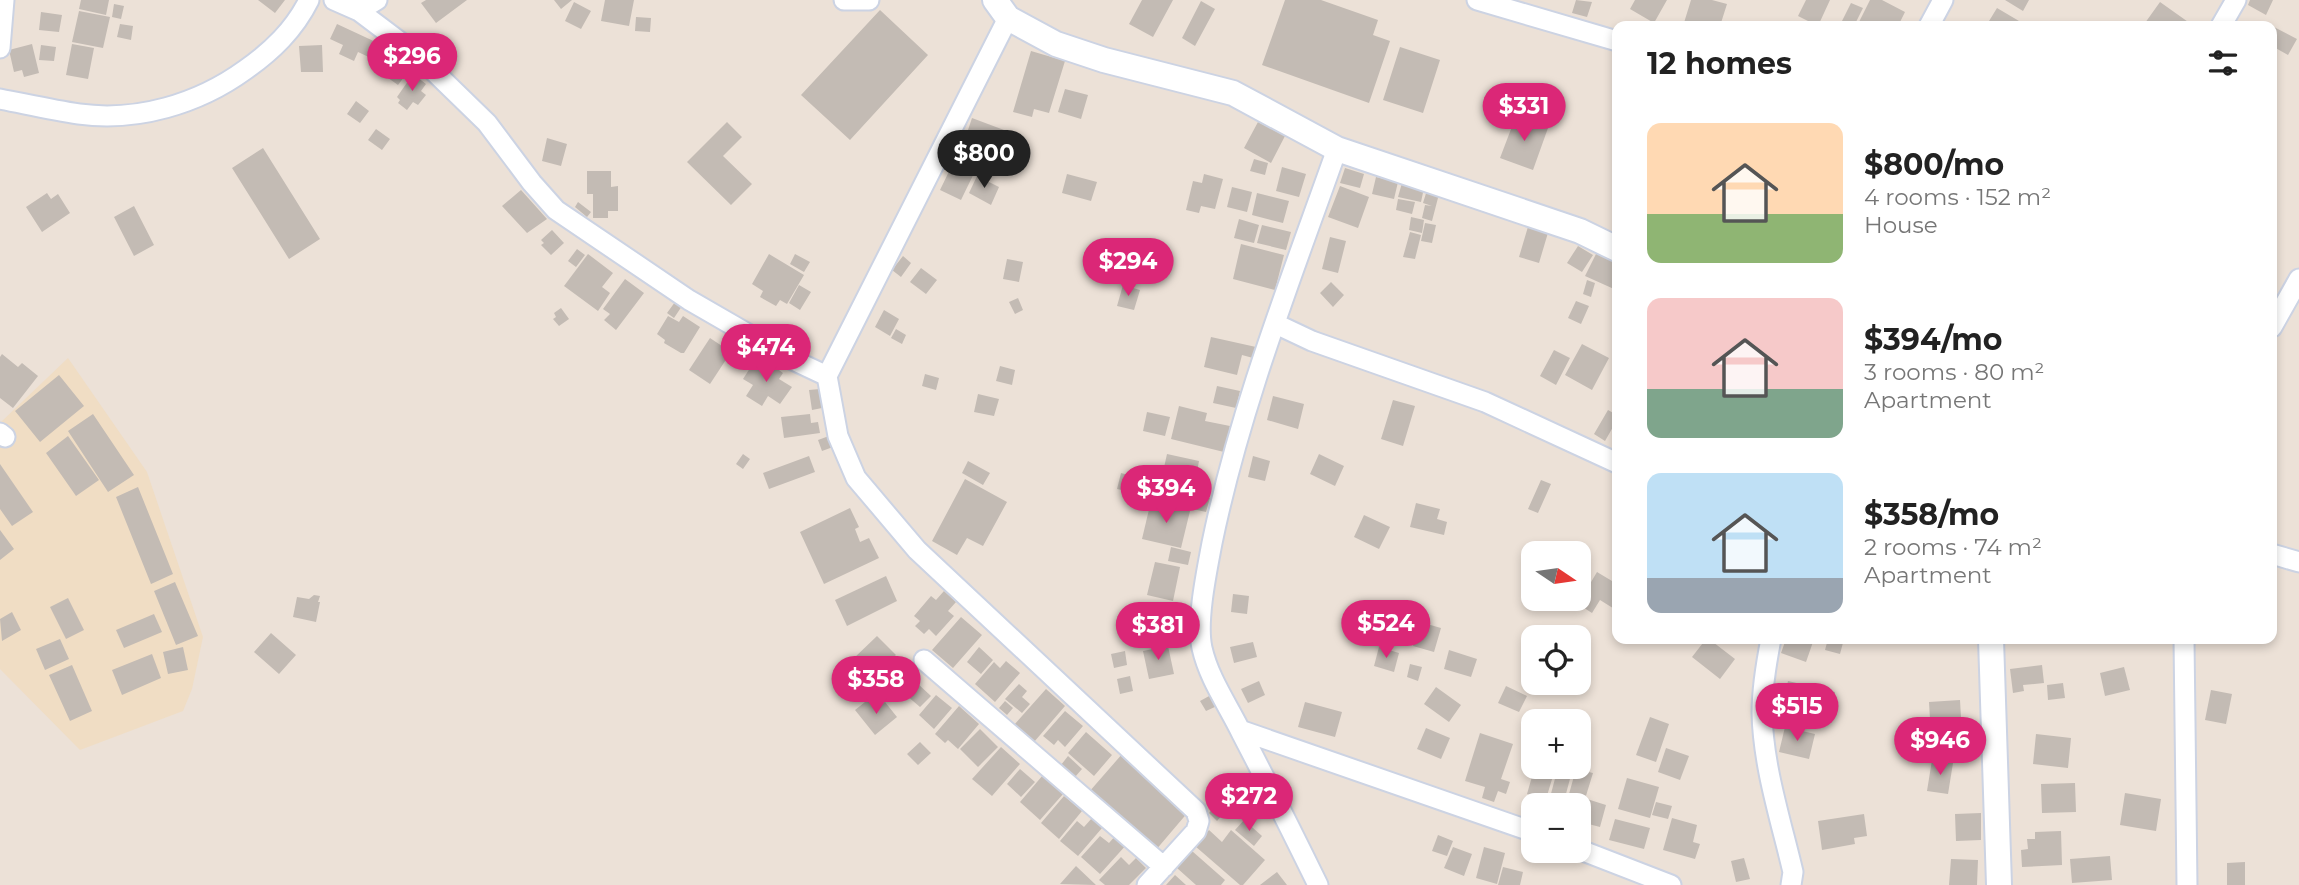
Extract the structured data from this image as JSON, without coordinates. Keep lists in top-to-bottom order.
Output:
{
  "north": "right",
  "page": {
    "heading": "12 homes",
    "price": [
      "$296",
      "$331",
      "$800",
      "$294",
      "$474",
      "$394",
      "$524",
      "$381",
      "$358",
      "$515",
      "$946",
      "$272"
    ],
    "list": [
      {
        "name": "$800/mo",
        "note": "4 rooms · 152 m² · House"
      },
      {
        "name": "$394/mo",
        "note": "3 rooms · 80 m² · Apartment"
      },
      {
        "name": "$358/mo",
        "note": "2 rooms · 74 m² · Apartment"
      }
    ],
    "map_buttons": ["+", "−"]
  }
}
